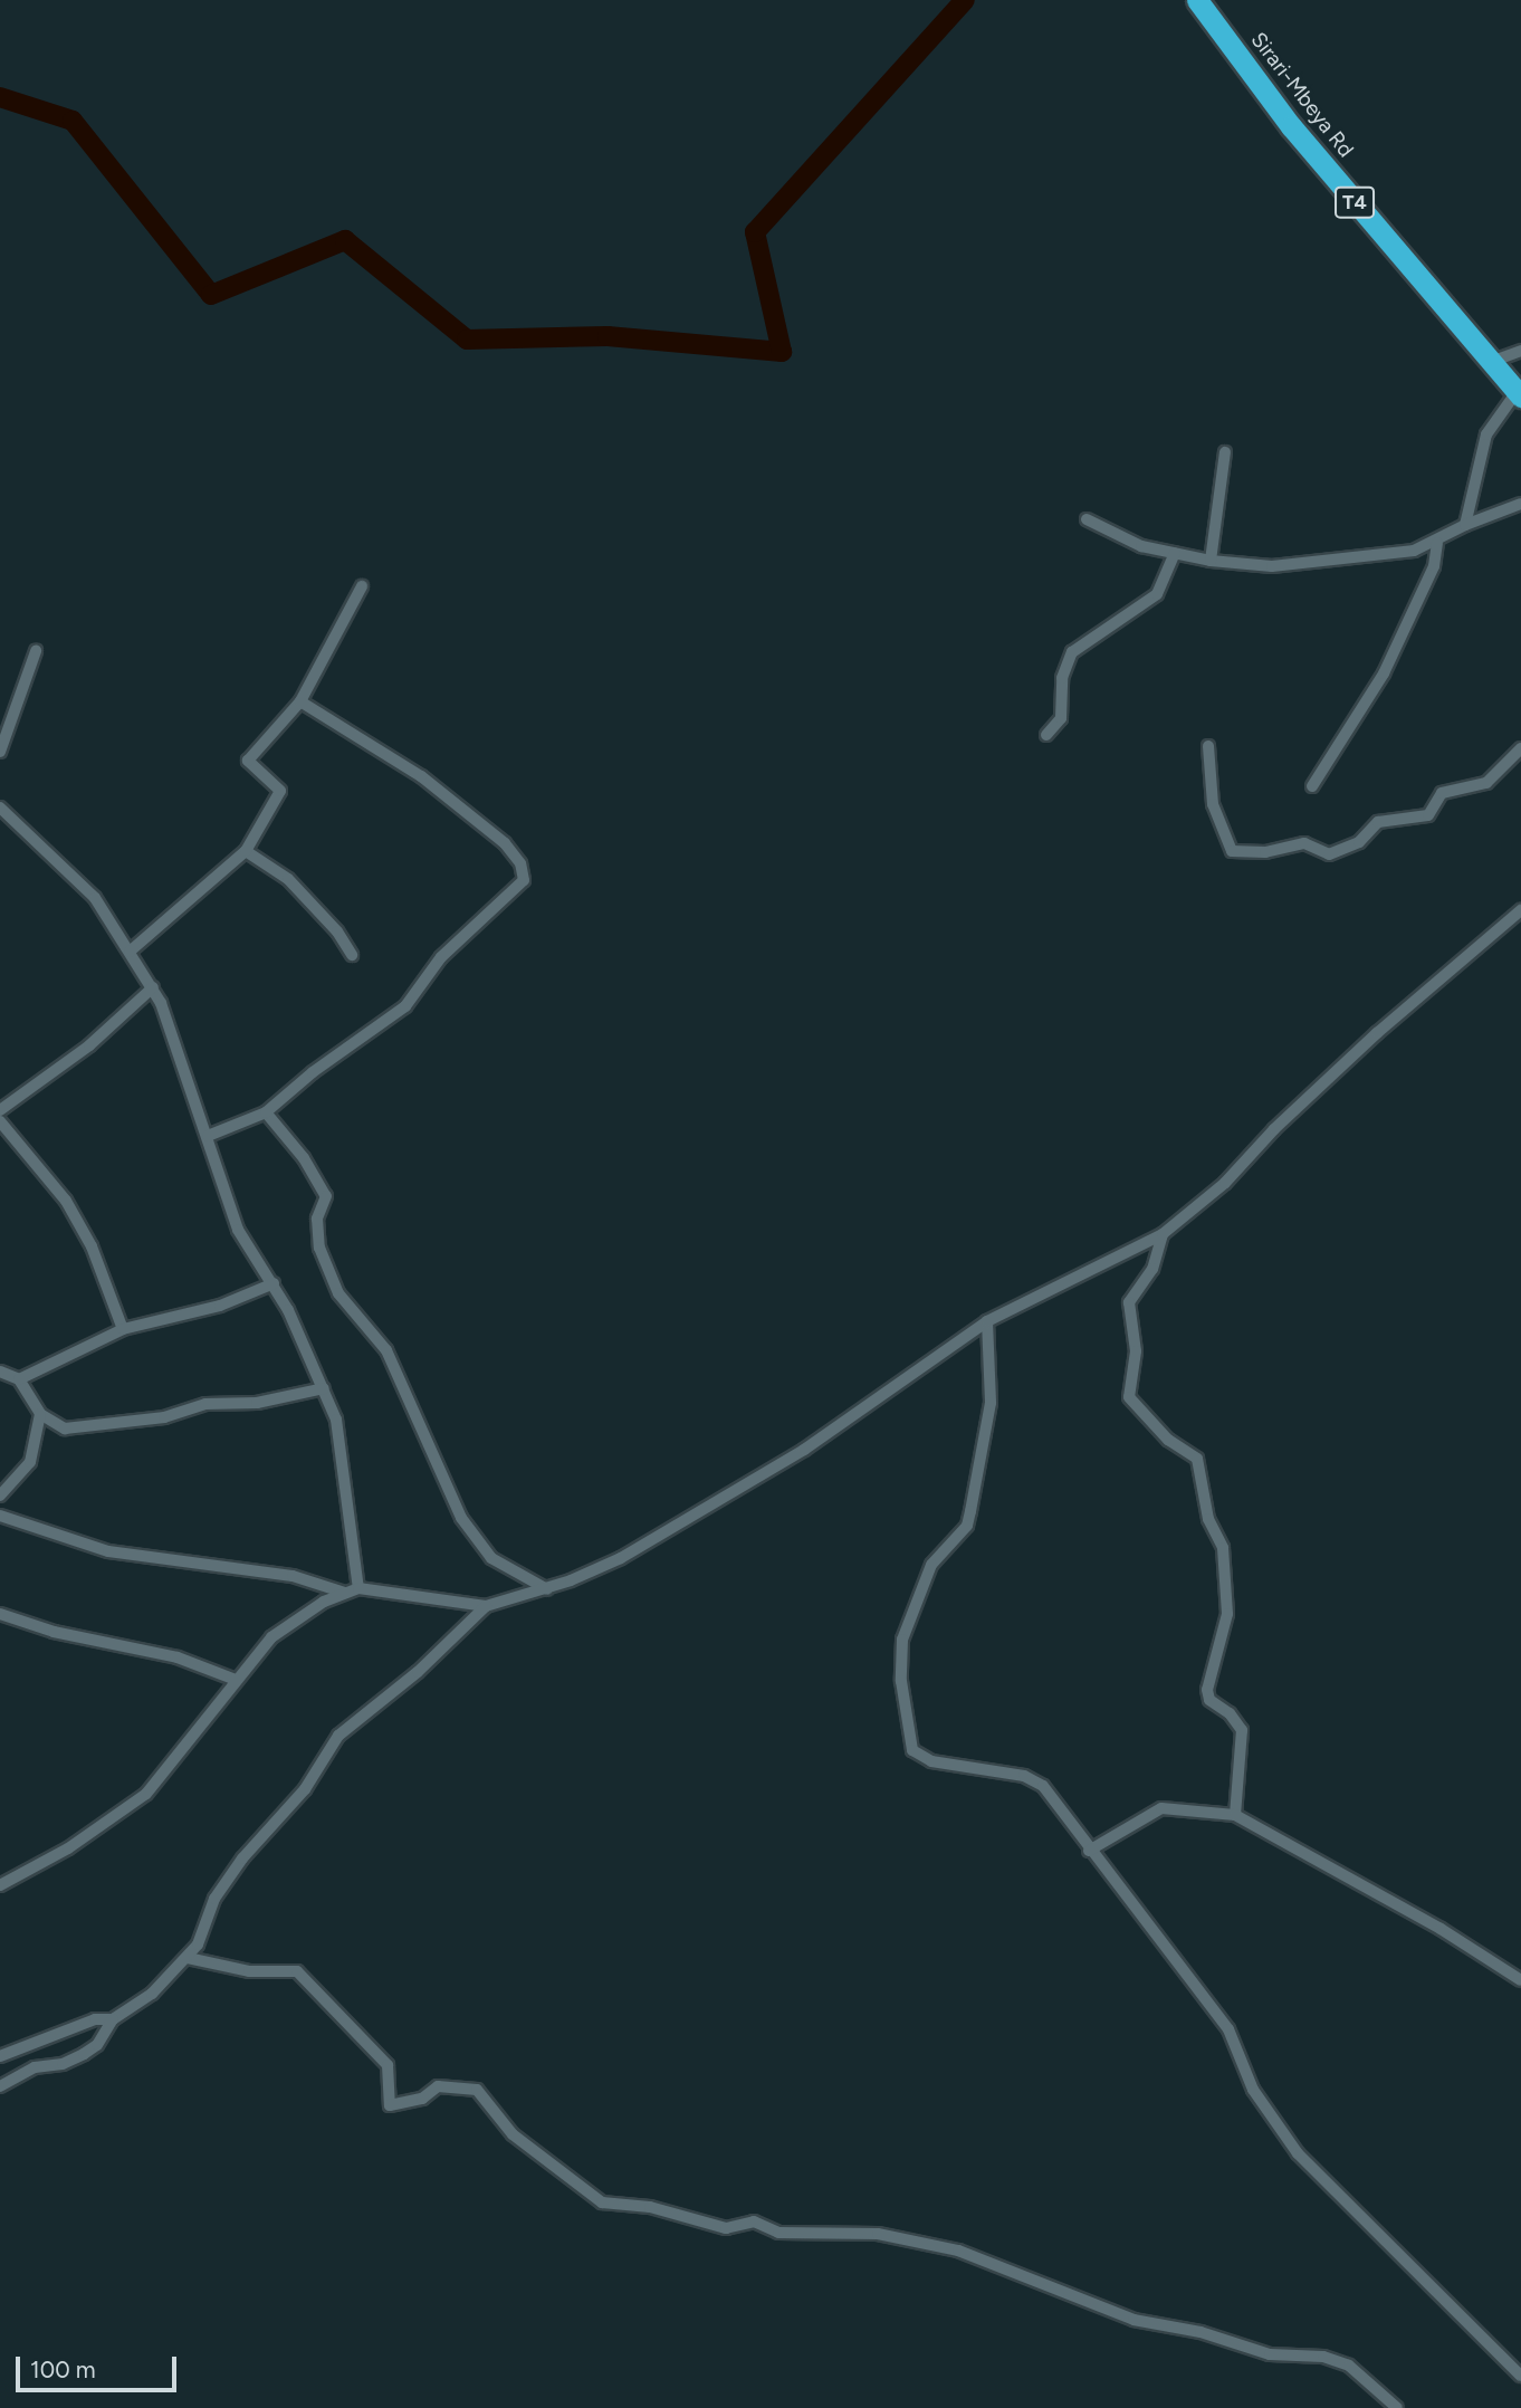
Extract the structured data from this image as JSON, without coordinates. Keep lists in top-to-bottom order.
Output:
{
  "streets": {
    "highway": ["Sirari-Mbeya Rd", "T4"]
  },
  "scale_bar": "100 m"
}
